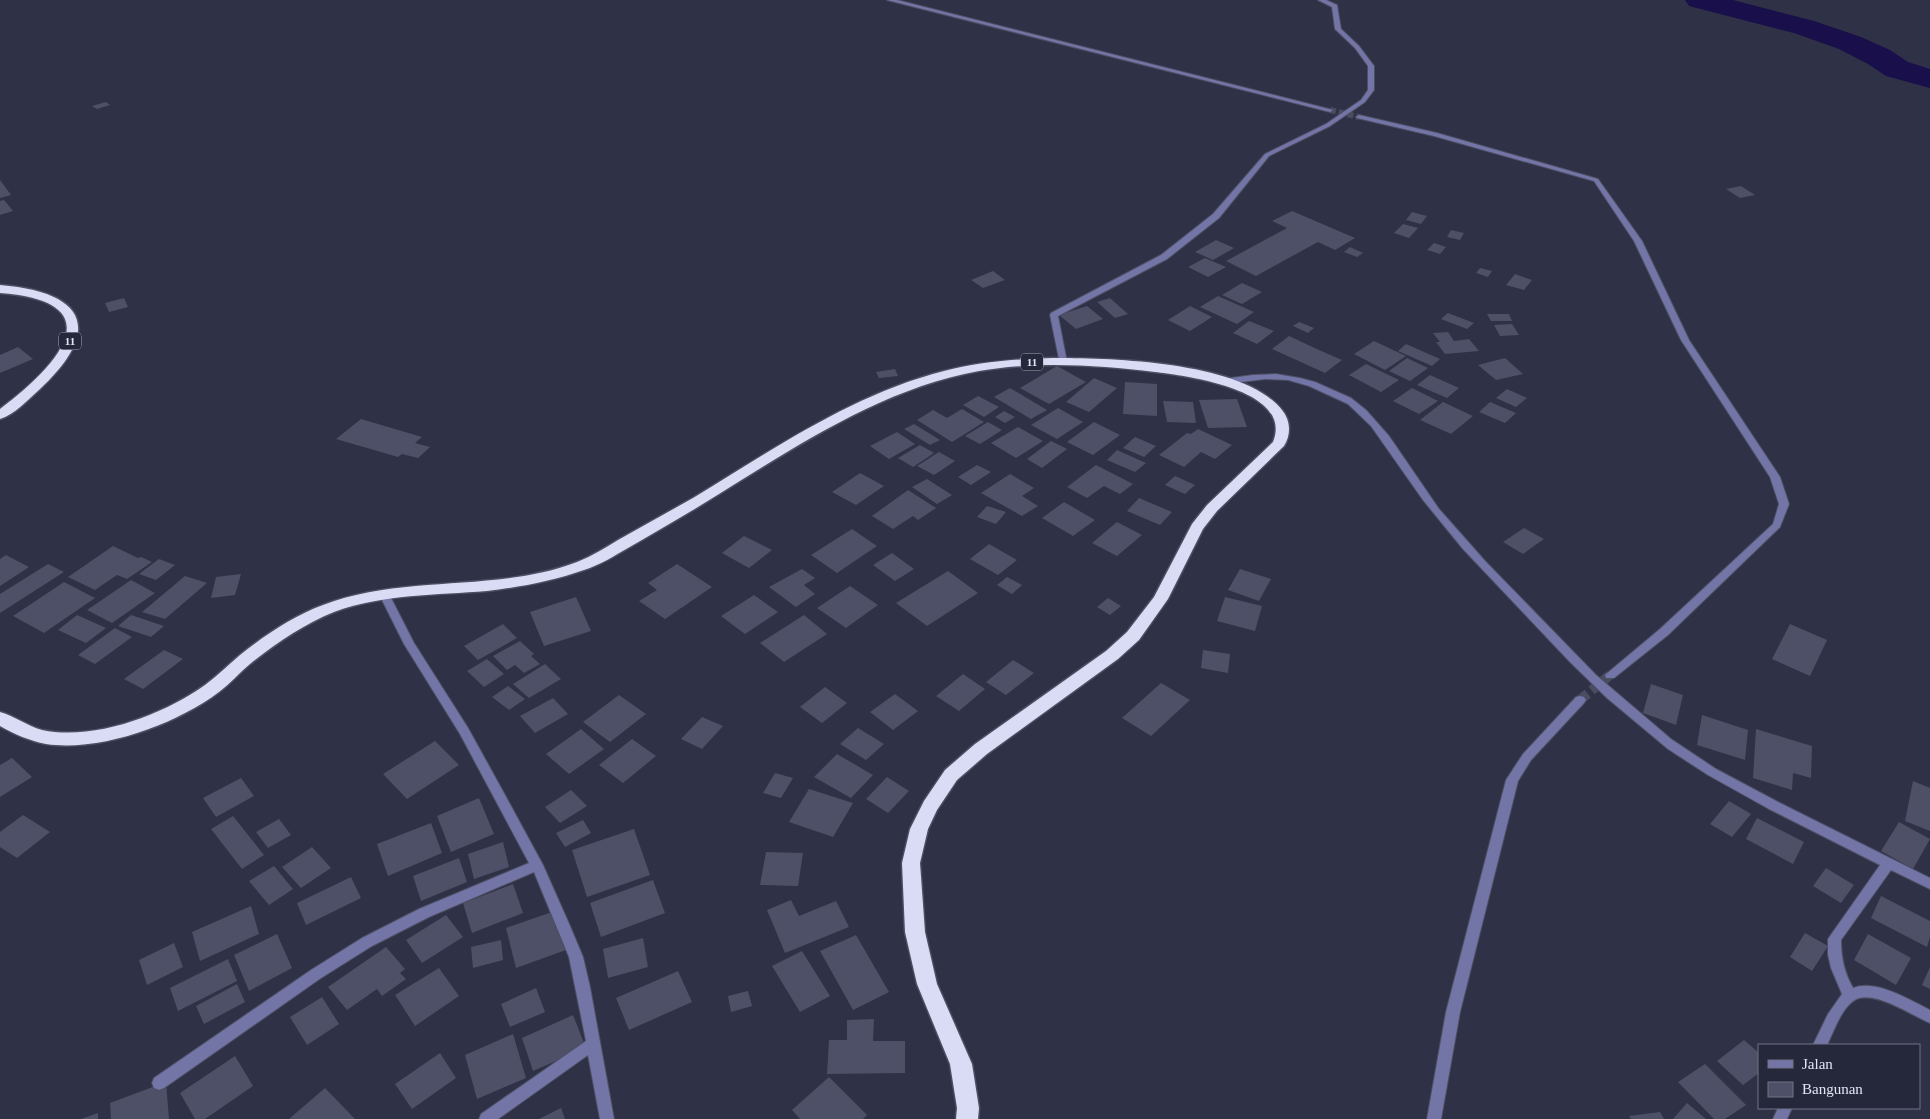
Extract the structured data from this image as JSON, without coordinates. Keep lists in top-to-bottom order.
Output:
{
  "streets": {
    "highway": ["11"]
  },
  "legend": ["Jalan", "Bangunan"]
}
